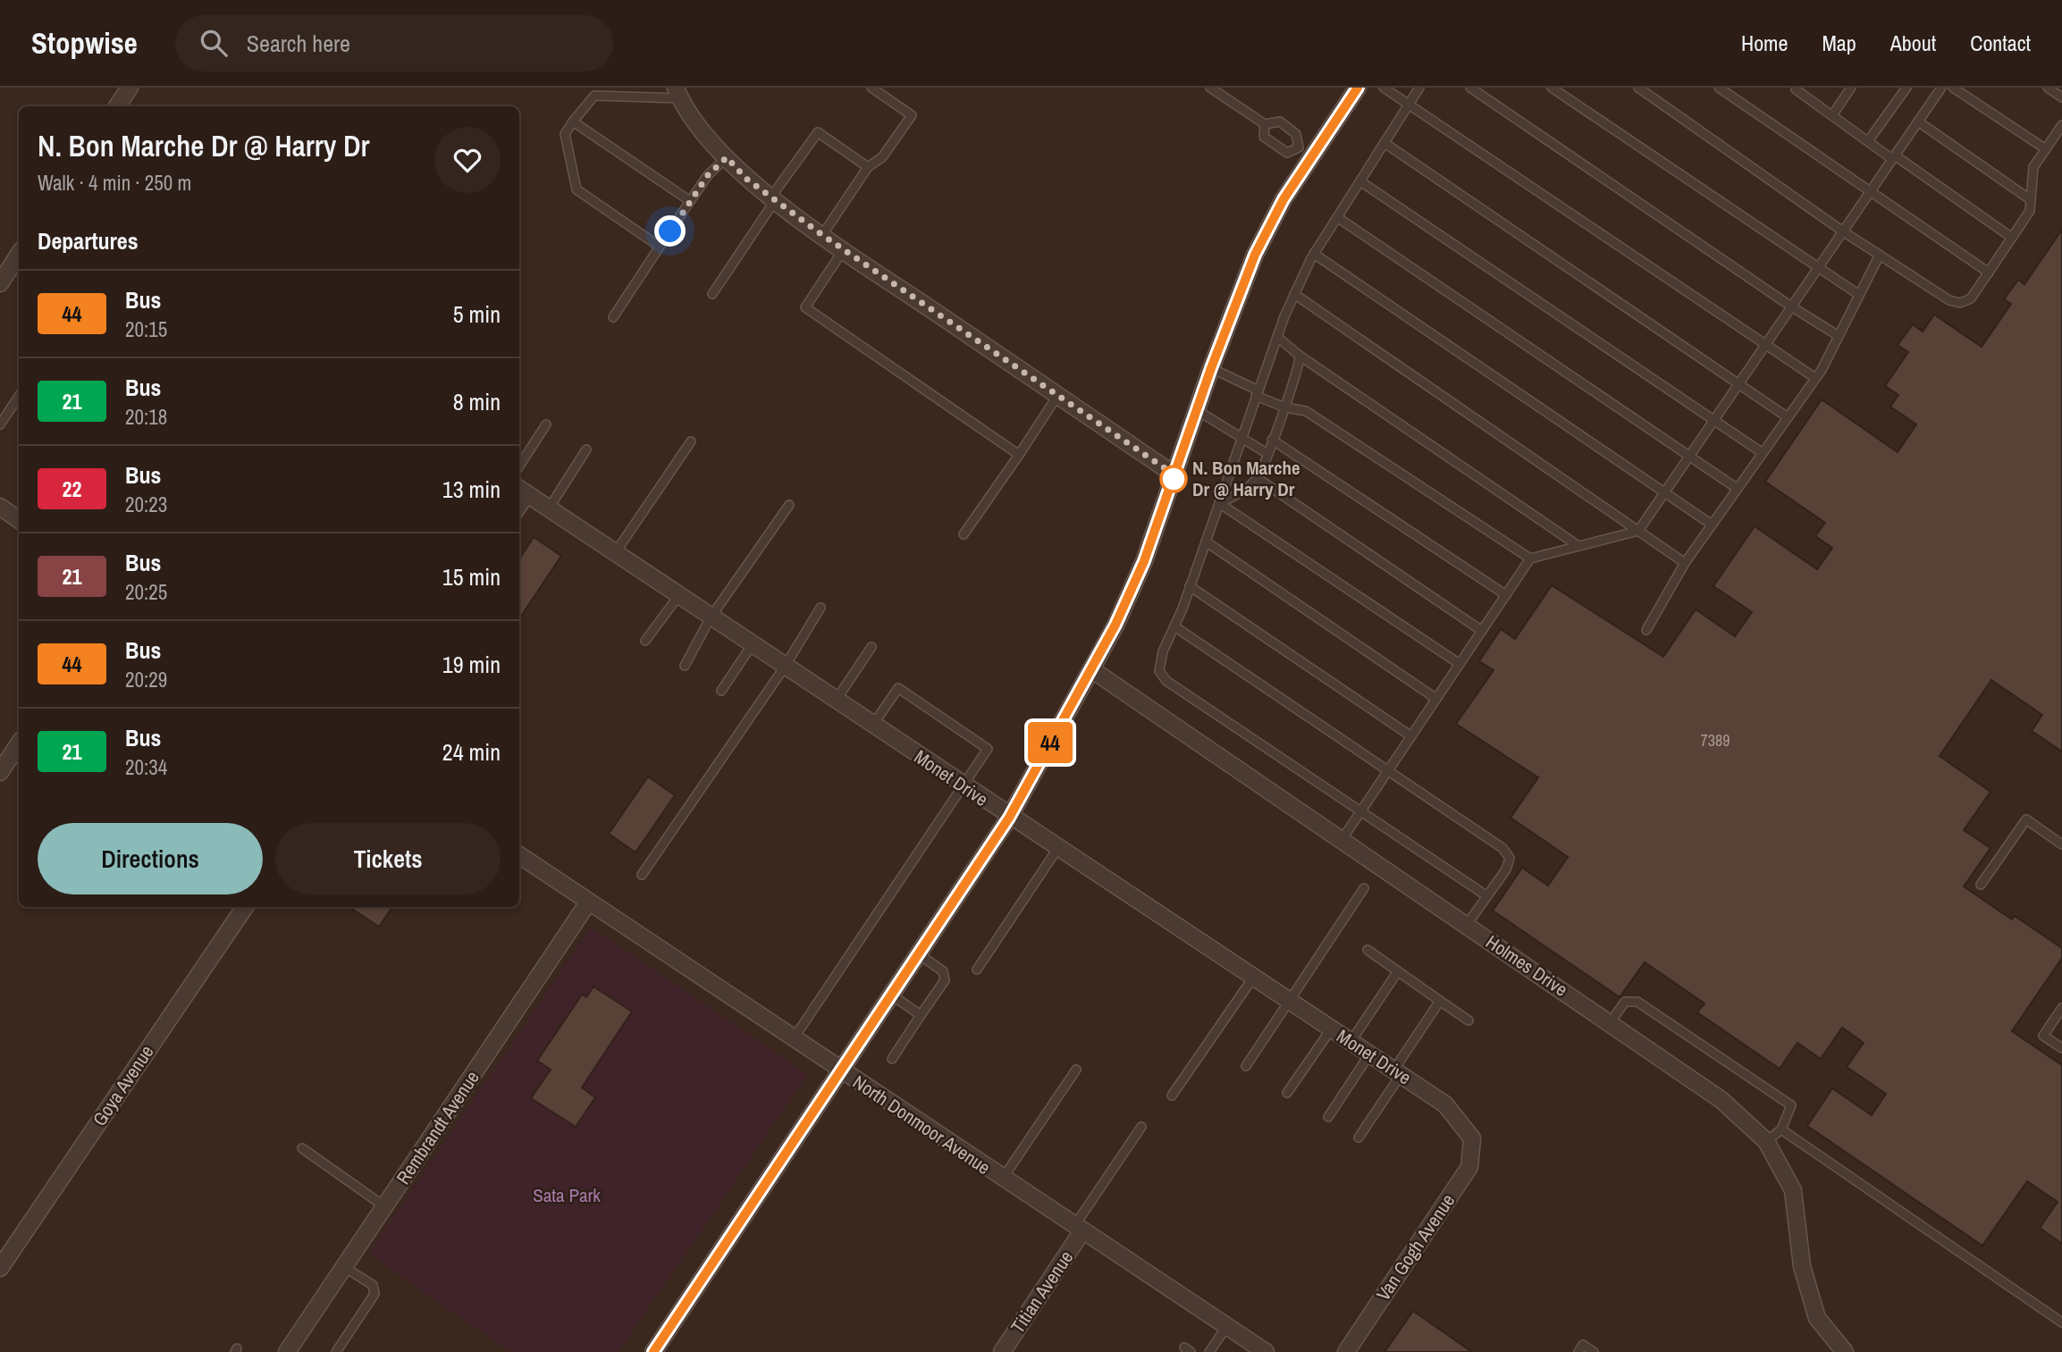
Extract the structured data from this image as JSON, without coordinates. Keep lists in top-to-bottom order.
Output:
{
  "streets": {
    "street": [
      "Monet Drive",
      "Holmes Drive",
      "Goya Avenue",
      "North Donmoor Avenue",
      "Rembrandt Avenue",
      "Van Gogh Avenue",
      "Titian Avenue"
    ]
  },
  "crossings": [
    ["Monet Drive", "Van Gogh Avenue"],
    ["North Donmoor Avenue", "Rembrandt Avenue"],
    ["North Donmoor Avenue", "Titian Avenue"]
  ],
  "parks": ["Sata Park"],
  "places": ["N. Bon Marche Dr @ Harry Dr"],
  "lines": ["bus line 44"],
  "house_numbers": ["7389"],
  "page": {
    "header": "Stopwise",
    "search": "Search here",
    "nav": [
      "Home",
      "Map",
      "About",
      "Contact"
    ],
    "on_map": "44",
    "heading": [
      ["N. Bon Marche Dr @ Harry Dr", "Walk · 4 min · 250 m"],
      "Departures"
    ],
    "list": [
      {
        "mark": "44",
        "name": "Bus",
        "note": "20:15",
        "value": "5 min"
      },
      {
        "mark": "21",
        "name": "Bus",
        "note": "20:18",
        "value": "8 min"
      },
      {
        "mark": "22",
        "name": "Bus",
        "note": "20:23",
        "value": "13 min"
      },
      {
        "mark": "21",
        "name": "Bus",
        "note": "20:25",
        "value": "15 min"
      },
      {
        "mark": "44",
        "name": "Bus",
        "note": "20:29",
        "value": "19 min"
      },
      {
        "mark": "21",
        "name": "Bus",
        "note": "20:34",
        "value": "24 min"
      }
    ],
    "buttons": ["Directions", "Tickets"]
  }
}
